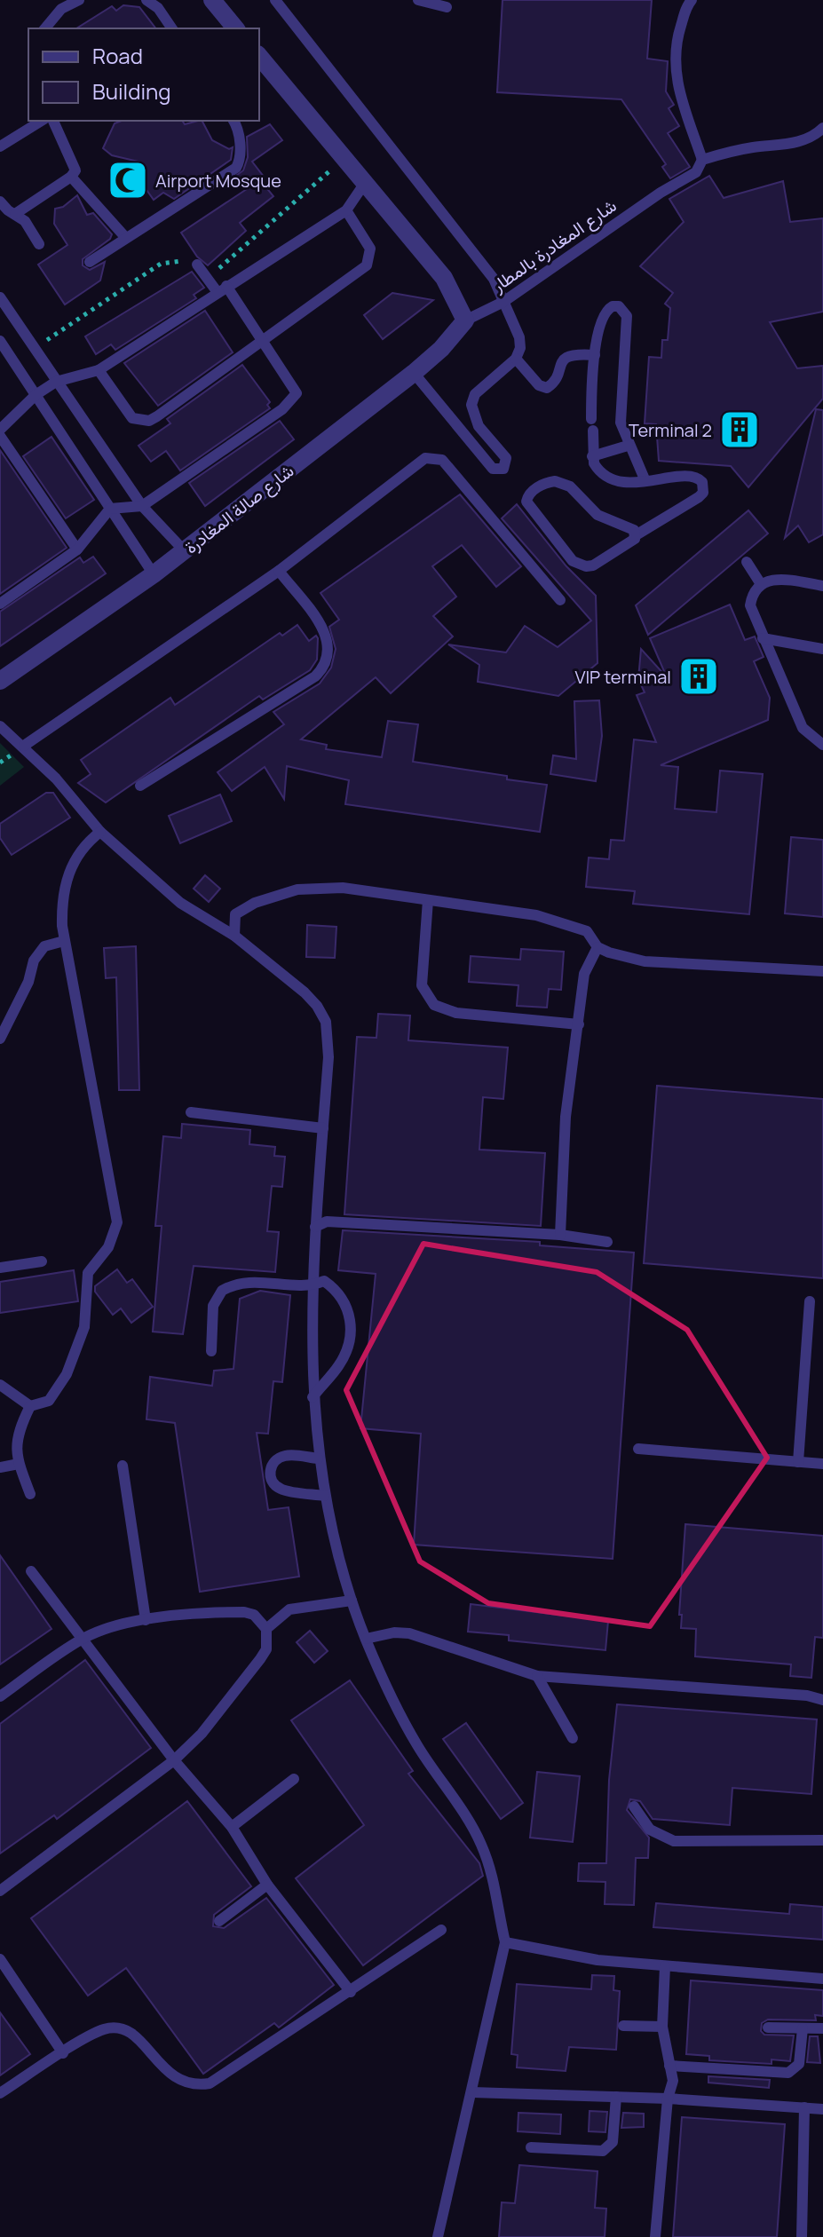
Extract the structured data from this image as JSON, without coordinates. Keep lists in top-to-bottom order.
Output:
{
  "streets": {
    "street": ["شارع صالة المغادرة"],
    "lane": ["شارع المغادرة بالمطار"]
  },
  "crossings": [
    ["شارع المغادرة بالمطار", "شارع صالة المغادرة"]
  ],
  "places": {
    "mosque": ["Airport Mosque"],
    "building": ["Terminal 2", "VIP terminal"]
  },
  "legend": ["Road", "Building"]
}
